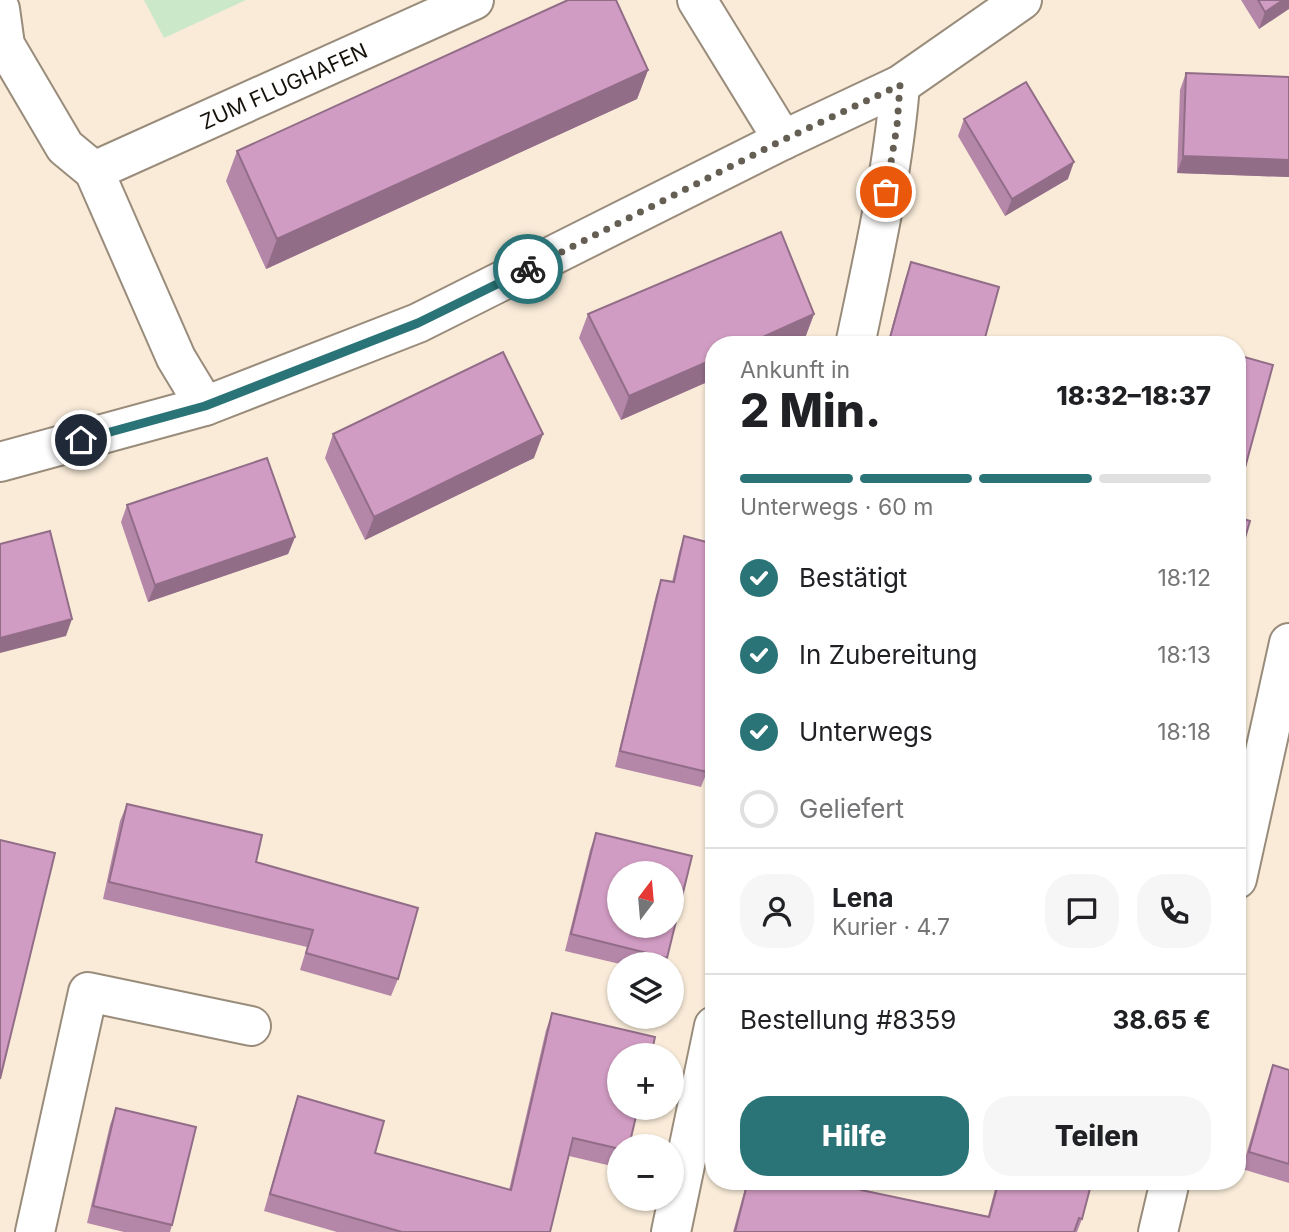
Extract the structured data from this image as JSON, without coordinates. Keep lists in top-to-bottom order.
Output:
{
  "streets": {
    "street": ["ZUM FLUGHAFEN"]
  },
  "north": "top",
  "page": {
    "heading": ["2 Min.", "Ankunft in", "18:32–18:37"],
    "panel": [
      "Lena",
      "Kurier · 4.7",
      "Bestellung #8359",
      "38.65 €"
    ],
    "bar": "Unterwegs · 60 m",
    "list": [
      ["Bestätigt", "18:12"],
      ["In Zubereitung", "18:13"],
      ["Unterwegs", "18:18"],
      "Geliefert"
    ],
    "map_buttons": ["+", "−"],
    "buttons": ["Hilfe", "Teilen"]
  }
}
